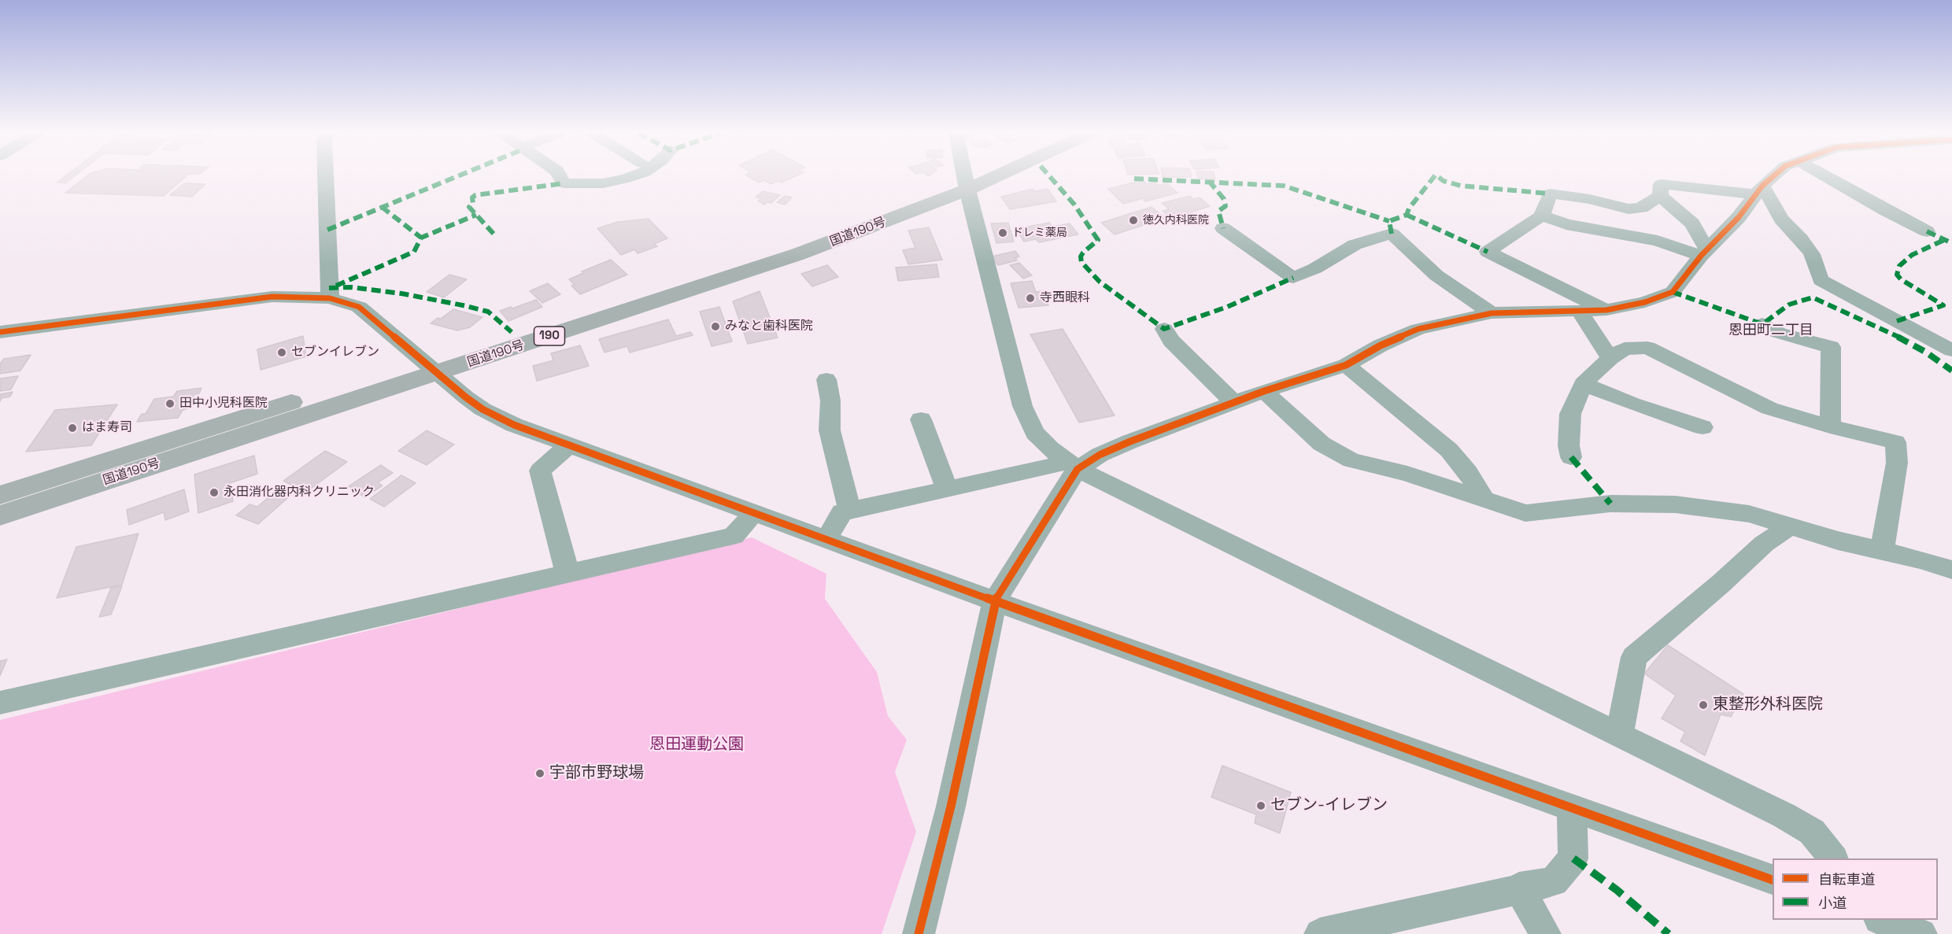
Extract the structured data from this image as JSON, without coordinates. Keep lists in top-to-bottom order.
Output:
{
  "streets": {
    "highway": ["国道190号", "190"]
  },
  "districts": ["恩田町二丁目"],
  "parks": ["恩田運動公園"],
  "places": [
    "徳久内科医院",
    "ドレミ薬局",
    "寺西眼科",
    "みなと歯科医院",
    "セブンイレブン",
    "田中小児科医院",
    "はま寿司",
    "永田消化器内科クリニック",
    "東整形外科医院",
    "宇部市野球場",
    "セブン-イレブン"
  ],
  "legend": ["自転車道", "小道"]
}
